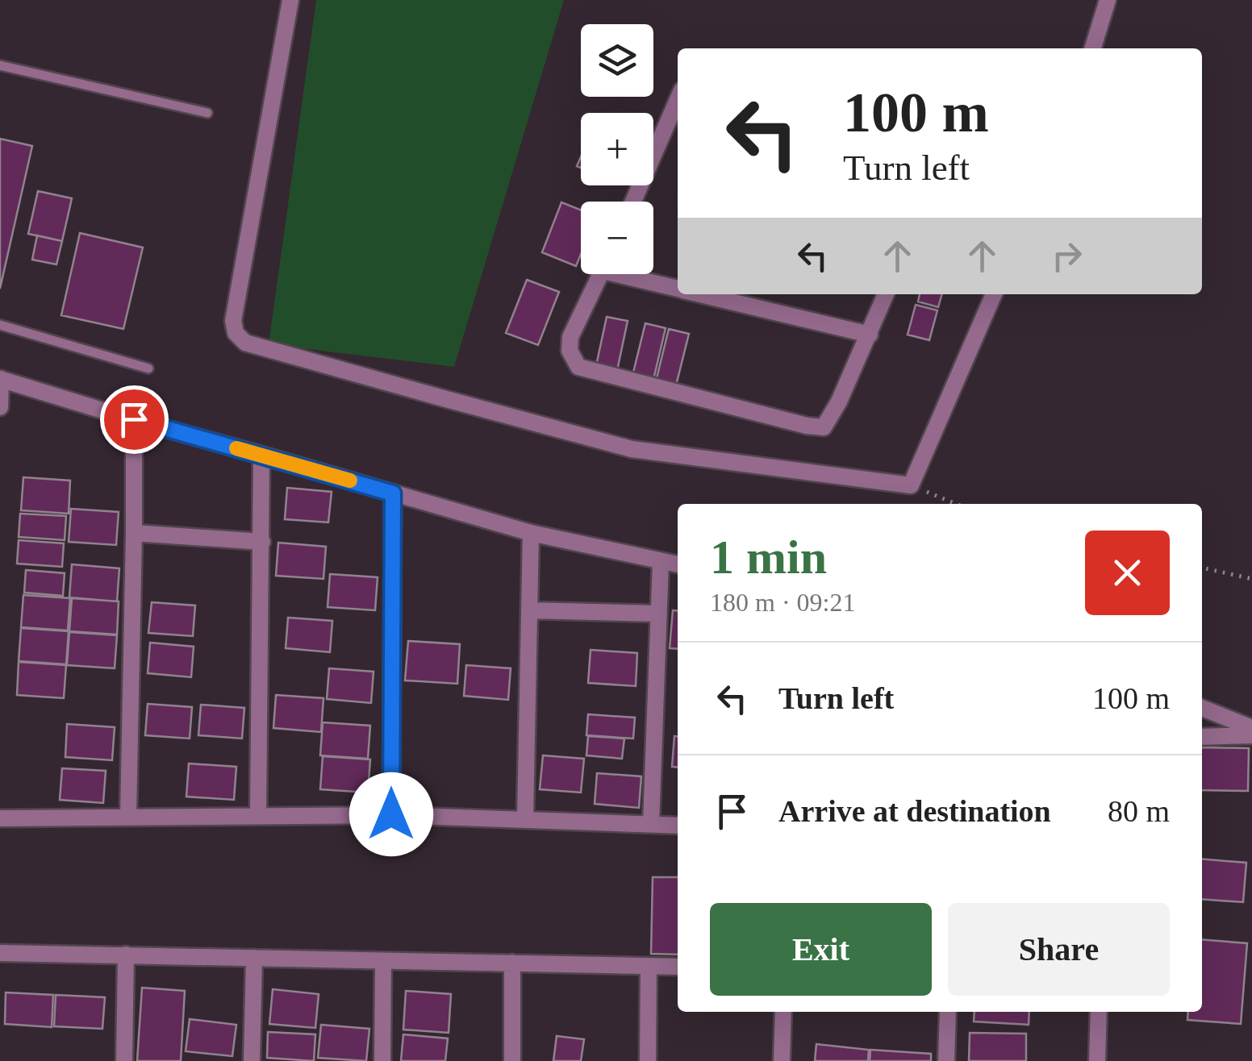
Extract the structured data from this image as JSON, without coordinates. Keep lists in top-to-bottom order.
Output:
{
  "page": {
    "map_buttons": ["+", "−"],
    "turn": ["100 m", "Turn left"],
    "heading": ["1 min", "180 m · 09:21"],
    "list": [
      {
        "name": "Turn left",
        "value": "100 m"
      },
      {
        "name": "Arrive at destination",
        "value": "80 m"
      }
    ],
    "buttons": ["Exit", "Share"]
  }
}
